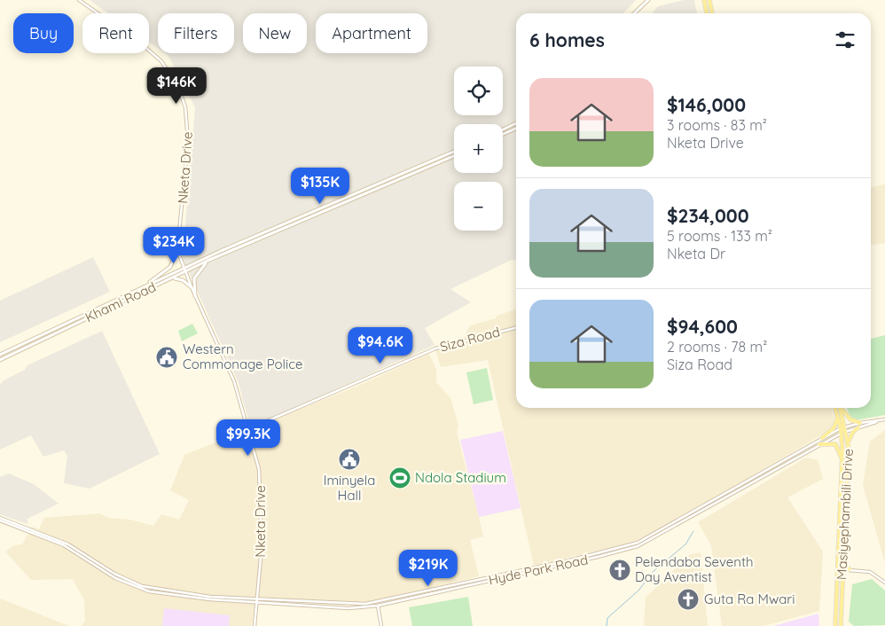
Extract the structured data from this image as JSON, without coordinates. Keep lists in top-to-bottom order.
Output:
{
  "streets": {
    "main road": ["Khami Road", "Masiyephambili Drive"],
    "street": ["Nketa Drive", "Siza Road", "Hyde Park Road"]
  },
  "crossings": [
    ["Nketa Drive", "Khami Road"],
    ["Nketa Drive", "Siza Road"],
    ["Nketa Drive", "Hyde Park Road"],
    ["Masiyephambili Drive", "Hyde Park Road"]
  ],
  "places": {
    "public building": ["Western Commonage Police", "Iminyela Hall"],
    "sports": ["Ndola Stadium"],
    "church": ["Pelendaba Seventh Day Aventist", "Guta Ra Mwari"]
  },
  "page": {
    "chip": [
      "Buy",
      "Rent",
      "Filters",
      "New",
      "Apartment"
    ],
    "heading": "6 homes",
    "map_buttons": ["+", "−"],
    "list": [
      {
        "name": "$146,000",
        "note": "3 rooms · 83 m² · Nketa Drive"
      },
      {
        "name": "$234,000",
        "note": "5 rooms · 133 m² · Nketa Dr"
      },
      {
        "name": "$94,600",
        "note": "2 rooms · 78 m² · Siza Road"
      }
    ],
    "price": [
      "$146K",
      "$135K",
      "$234K",
      "$94.6K",
      "$99.3K",
      "$219K"
    ]
  }
}
